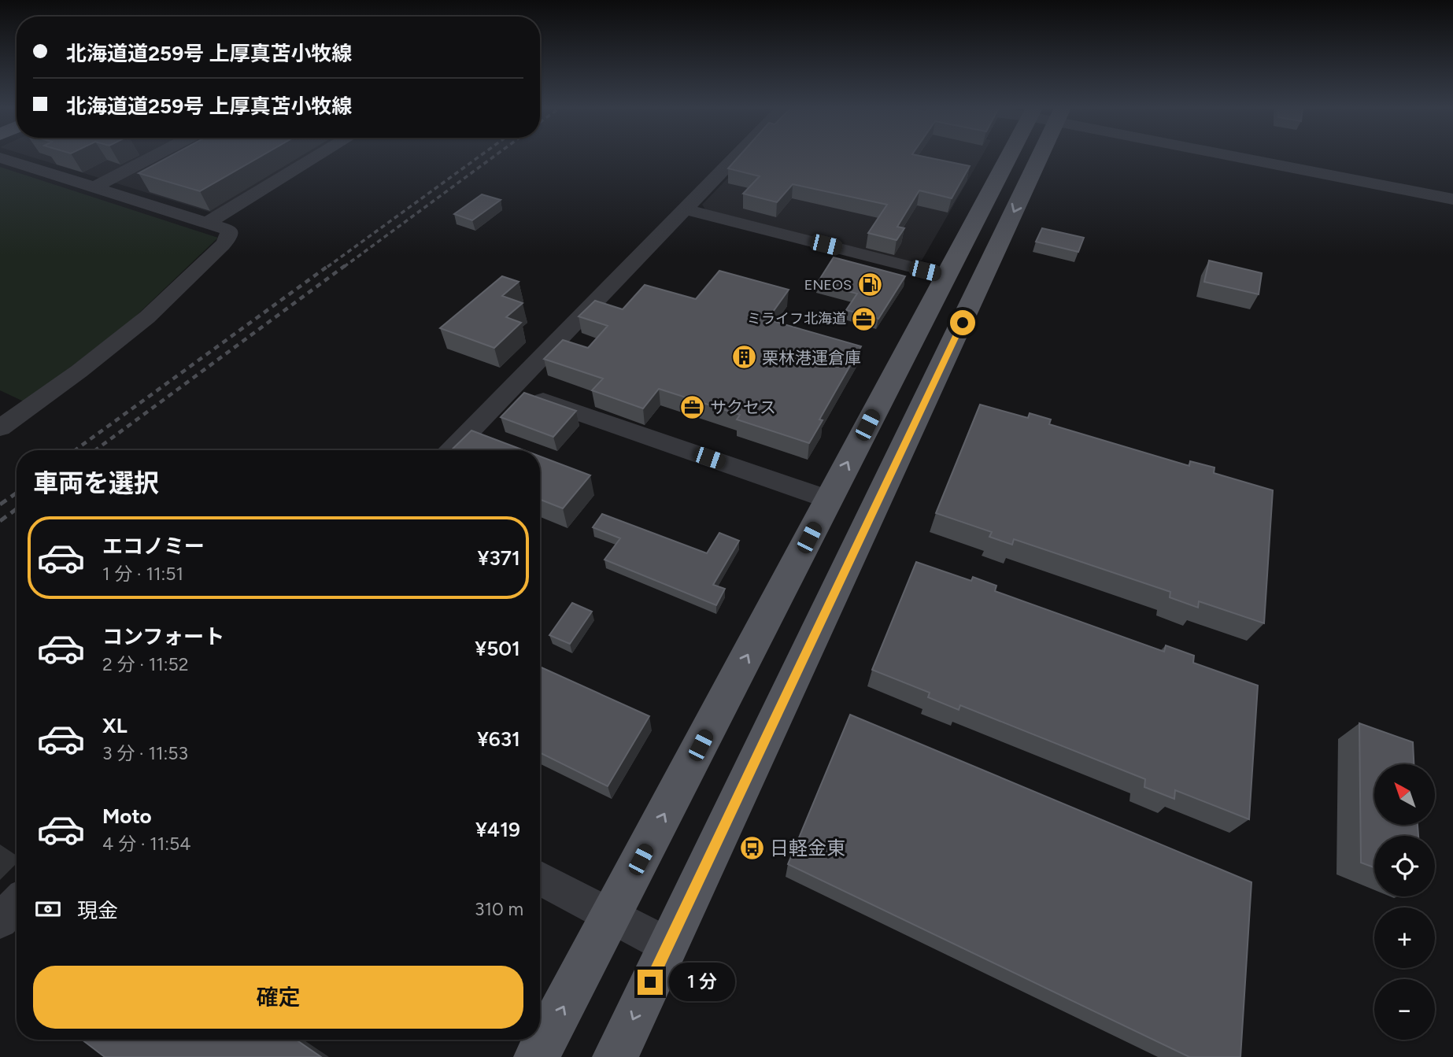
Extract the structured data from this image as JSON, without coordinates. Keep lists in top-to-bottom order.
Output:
{
  "places": {
    "fuel station": ["ENEOS"],
    "office": ["ミライフ北海道", "サクセス"],
    "building": ["栗林港運倉庫"],
    "bus stop": ["日軽金東"]
  },
  "north": "top left",
  "page": {
    "banner": ["北海道道259号 上厚真苫小牧線", "北海道道259号 上厚真苫小牧線"],
    "heading": "車両を選択",
    "list": [
      {
        "name": "エコノミー",
        "note": "1 分 · 11:51",
        "value": "¥371"
      },
      {
        "name": "コンフォート",
        "note": "2 分 · 11:52",
        "value": "¥501"
      },
      {
        "name": "XL",
        "note": "3 分 · 11:53",
        "value": "¥631"
      },
      {
        "name": "Moto",
        "note": "4 分 · 11:54",
        "value": "¥419"
      }
    ],
    "map_buttons": ["+", "−"],
    "pay": ["現金", "310 m"],
    "buttons": "確定",
    "bubble": "1 分"
  }
}
